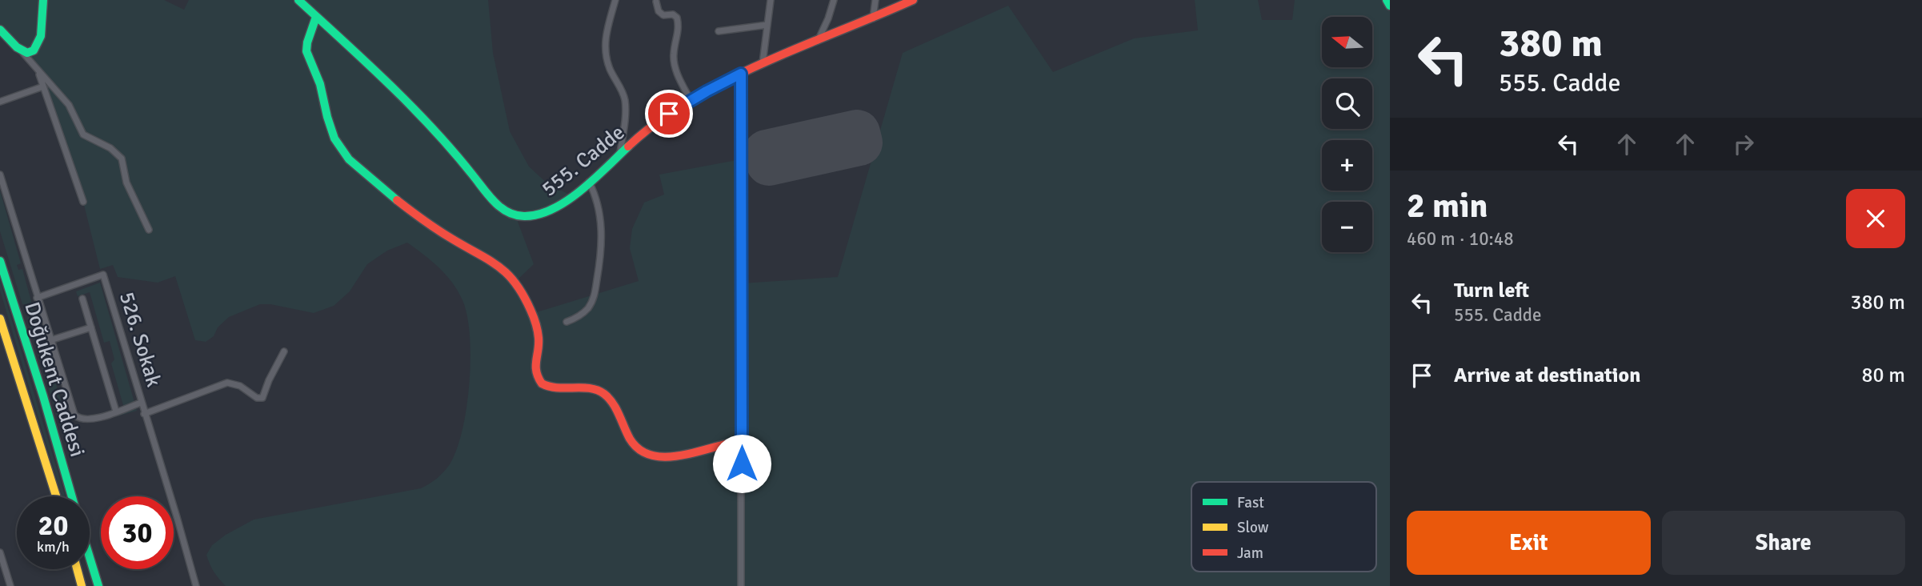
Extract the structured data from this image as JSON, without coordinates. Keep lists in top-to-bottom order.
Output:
{
  "streets": {
    "street": ["555. Cadde", "526. Sokak", "Doğukent Caddesi"]
  },
  "legend": ["Fast", "Slow", "Jam"],
  "north": "left",
  "page": {
    "turn": ["380 m", "555. Cadde"],
    "map_buttons": ["+", "−"],
    "heading": ["2 min", "460 m · 10:48"],
    "list": [
      {
        "name": "Turn left",
        "note": "555. Cadde",
        "value": "380 m"
      },
      {
        "name": "Arrive at destination",
        "value": "80 m"
      }
    ],
    "speed": "20 km/h",
    "limit": "30",
    "buttons": ["Exit", "Share"]
  }
}
